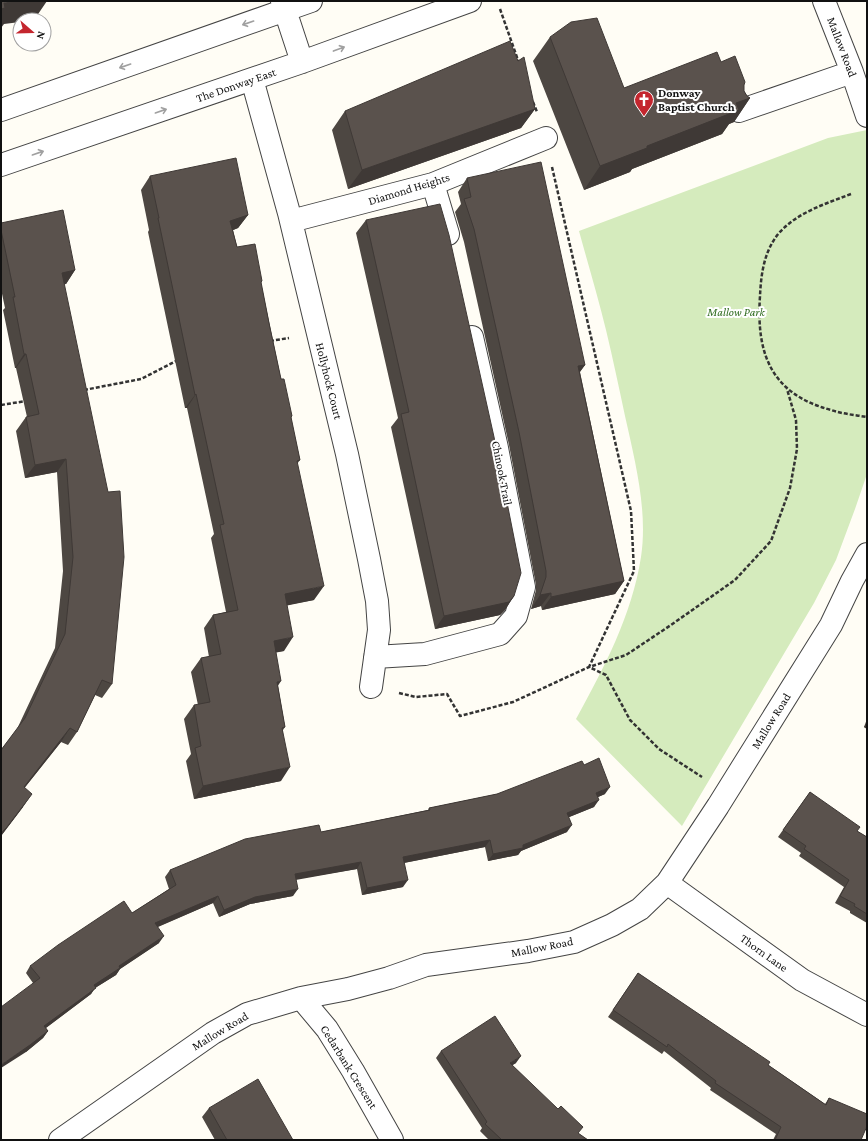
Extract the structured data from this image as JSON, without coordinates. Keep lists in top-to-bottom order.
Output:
{
  "streets": {
    "street": [
      "Mallow Road",
      "The Donway East",
      "Diamond Heights",
      "Hollyhock Court",
      "Chinook Trail",
      "Thorn Lane",
      "Cedarbank Crescent"
    ]
  },
  "crossings": [
    ["Mallow Road", "Thorn Lane"],
    ["Mallow Road", "Cedarbank Crescent"],
    ["The Donway East", "Hollyhock Court"],
    ["Diamond Heights", "Hollyhock Court"],
    ["Hollyhock Court", "Chinook Trail"]
  ],
  "parks": ["Mallow Park"],
  "places": {
    "church": ["Donway Baptist Church"]
  },
  "north": "right"
}
